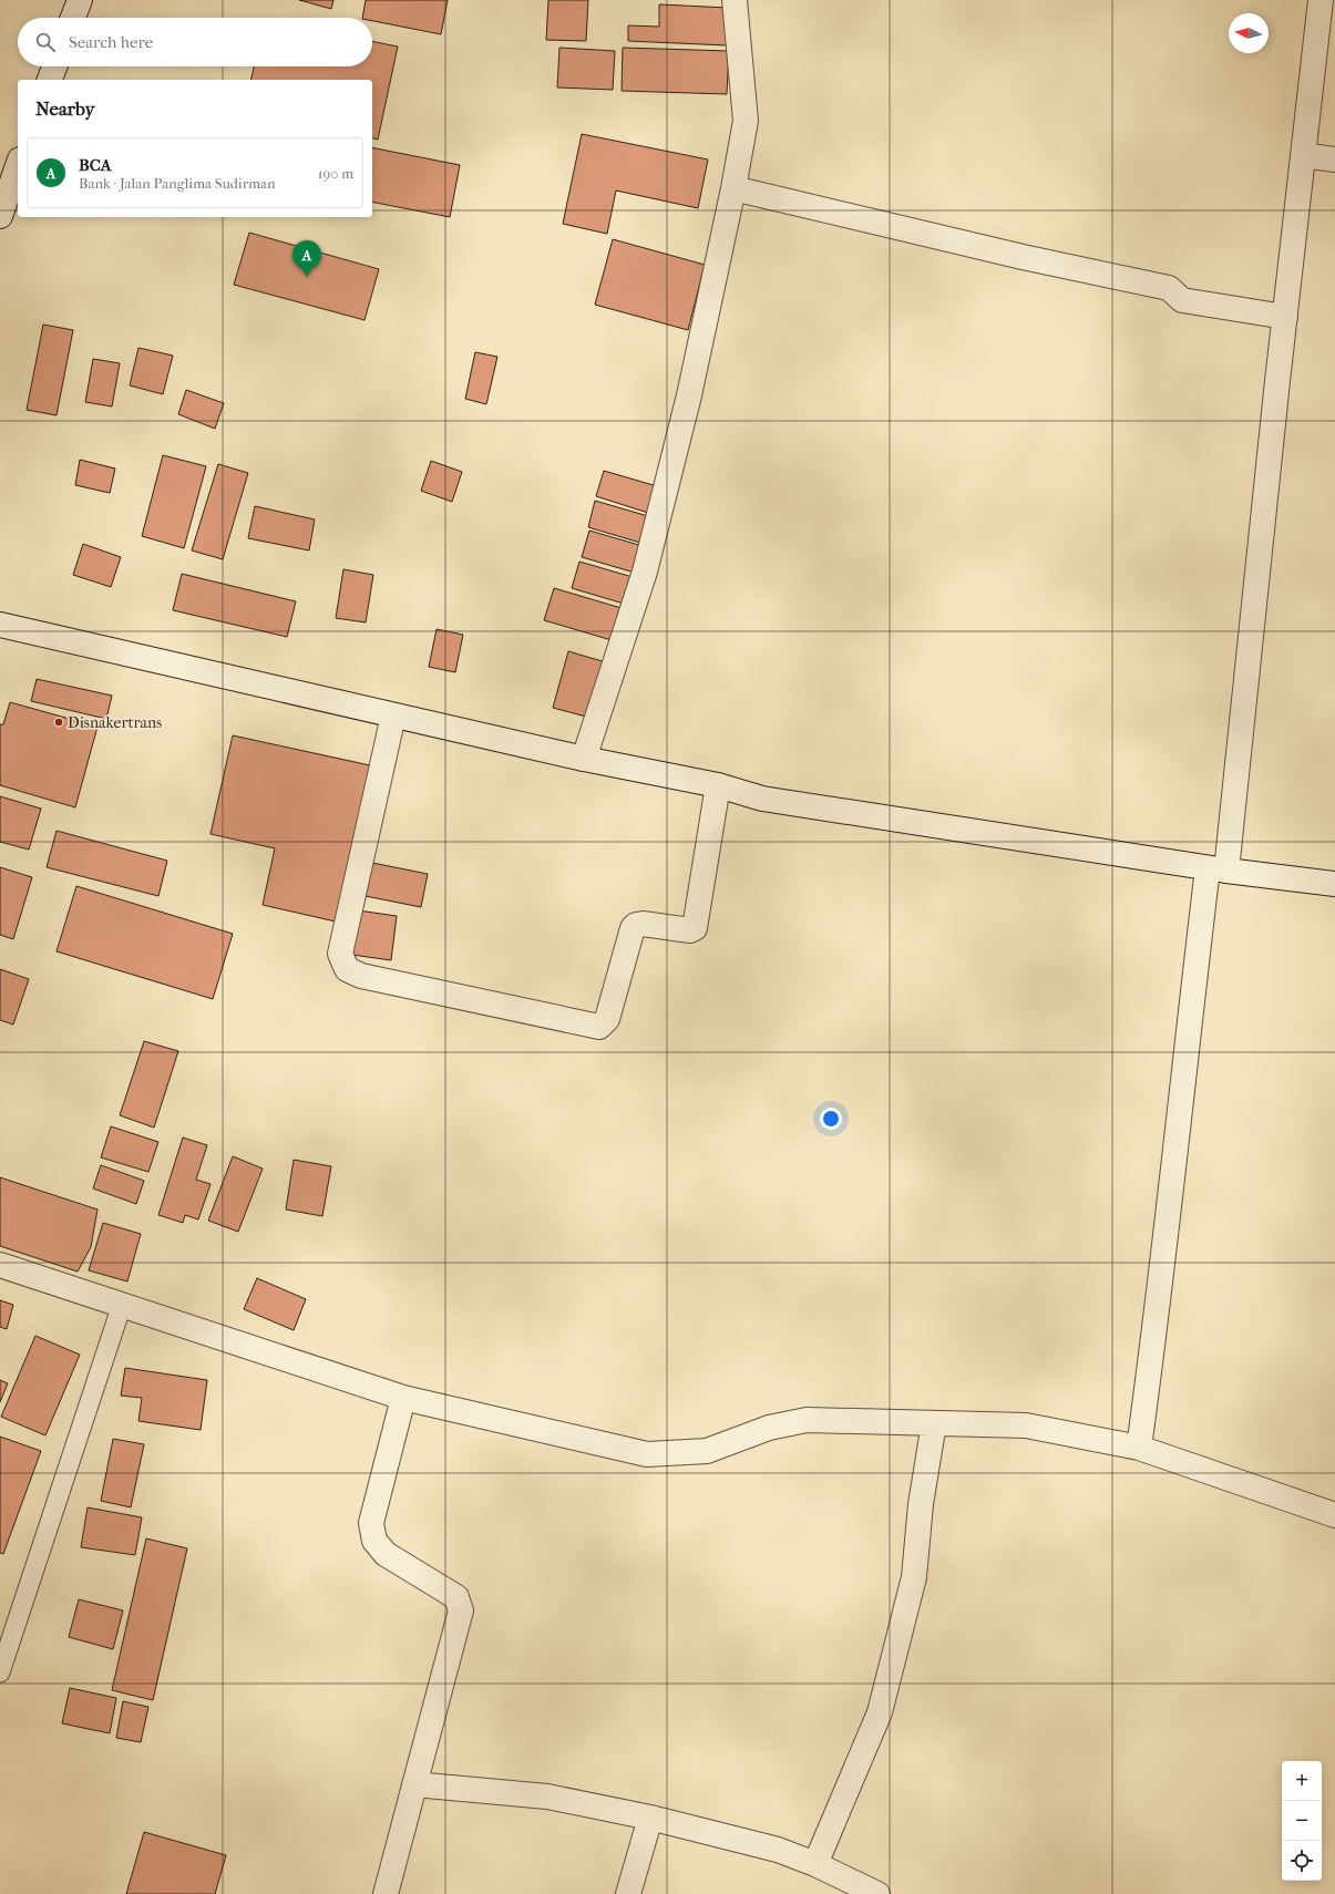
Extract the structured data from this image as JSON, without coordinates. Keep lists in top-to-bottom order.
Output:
{
  "places": ["Disnakertrans"],
  "north": "left",
  "page": {
    "search": "Search here",
    "heading": "Nearby",
    "list": [
      {
        "mark": "A",
        "name": "BCA",
        "note": "Bank · Jalan Panglima Sudirman",
        "value": "190 m"
      }
    ],
    "pins": "A",
    "map_buttons": ["+", "−"]
  }
}
